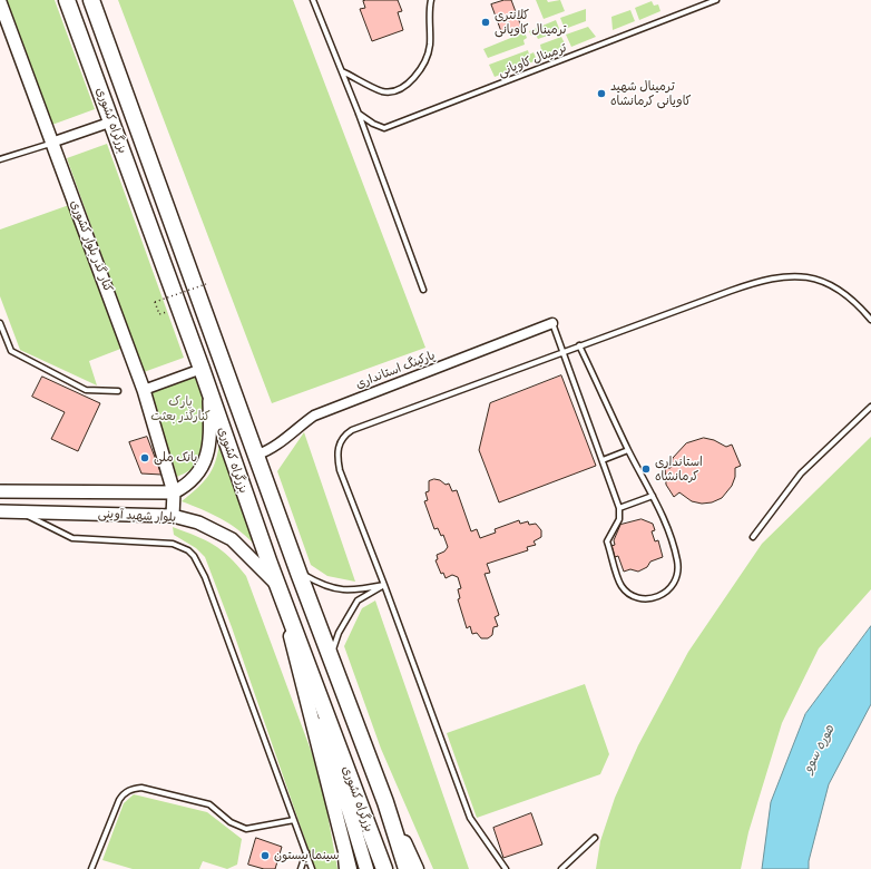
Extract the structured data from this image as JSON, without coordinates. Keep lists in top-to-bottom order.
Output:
{
  "streets": {
    "highway": ["بزرگراه کشوری"],
    "main road": ["کنار گذر بلوار کشوری", "بلوار شهید آوینی"],
    "street": ["پارکینگ استانداری"],
    "lane": ["ترمینال کاویانی"]
  },
  "crossings": [
    ["بزرگراه کشوری", "پارکینگ استانداری"],
    ["بزرگراه کشوری", "بلوار شهید آوینی"],
    ["کنار گذر بلوار کشوری", "بلوار شهید آوینی"]
  ],
  "water": ["هوره سوو"],
  "parks": ["پارک کنارگذر بعثت"],
  "places": [
    "کلانتری ترمینال کاویانی",
    "ترمینال شهید کاویانی کرمانشاه",
    "بانک ملی",
    "استانداری کرمانشاه",
    "سینما بیستون"
  ]
}
